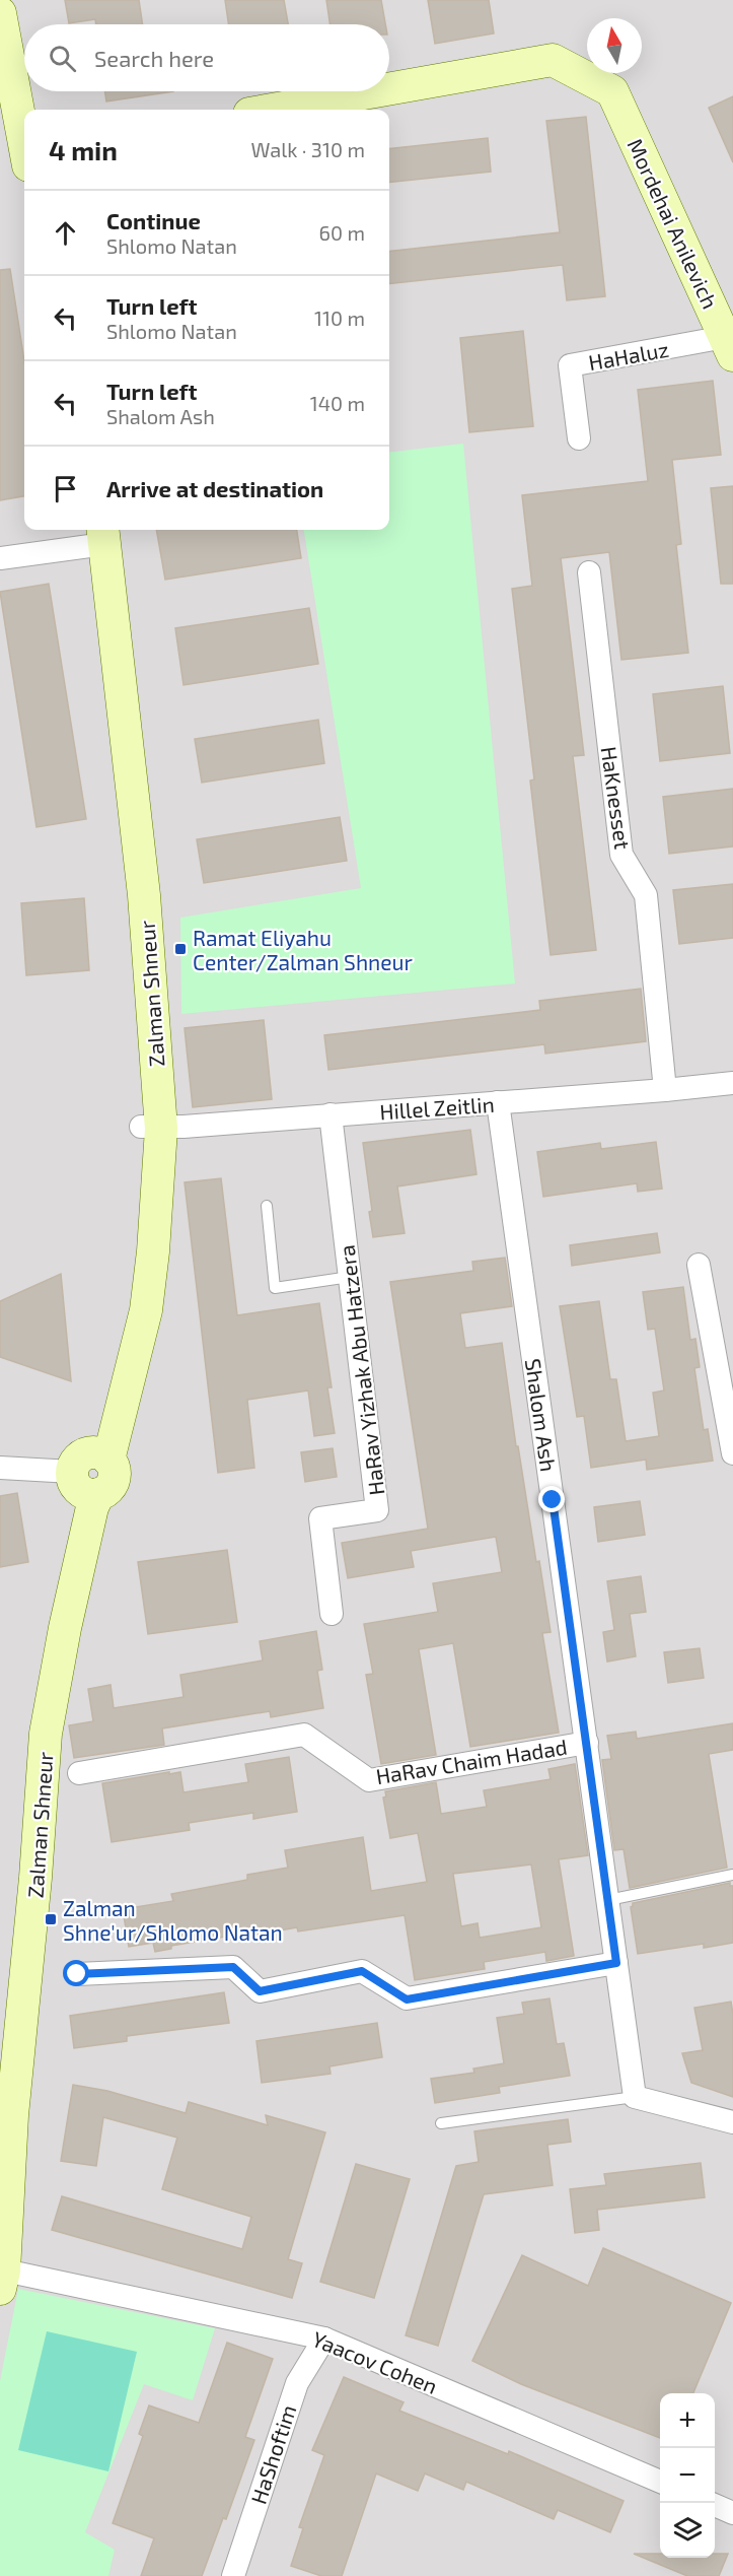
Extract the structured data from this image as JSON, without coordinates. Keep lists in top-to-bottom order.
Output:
{
  "streets": {
    "street": [
      "Mordehai Anilevich",
      "HaHaluz",
      "HaKnesset",
      "Zalman Shneur",
      "Hillel Zeitlin",
      "HaRav Yizhak Abu Hatzera",
      "Shalom Ash",
      "HaRav Chaim Hadad",
      "Yaacov Cohen",
      "HaShoftim"
    ]
  },
  "crossings": [
    ["Mordehai Anilevich", "HaHaluz"],
    ["HaKnesset", "Hillel Zeitlin"],
    ["Zalman Shneur", "Hillel Zeitlin"],
    ["Zalman Shneur", "Yaacov Cohen"],
    ["Hillel Zeitlin", "HaRav Yizhak Abu Hatzera"],
    ["Hillel Zeitlin", "Shalom Ash"],
    ["Shalom Ash", "HaRav Chaim Hadad"],
    ["Yaacov Cohen", "HaShoftim"]
  ],
  "places": {
    "transit": ["Ramat Eliyahu Center/Zalman Shneur", "Zalman Shne'ur/Shlomo Natan"]
  },
  "north": "top",
  "page": {
    "search": "Search here",
    "heading": ["4 min", "Walk · 310 m"],
    "list": [
      ["Continue", "Shlomo Natan", "60 m"],
      ["Turn left", "Shlomo Natan", "110 m"],
      ["Turn left", "Shalom Ash", "140 m"],
      "Arrive at destination"
    ],
    "map_buttons": ["+", "−"]
  }
}
